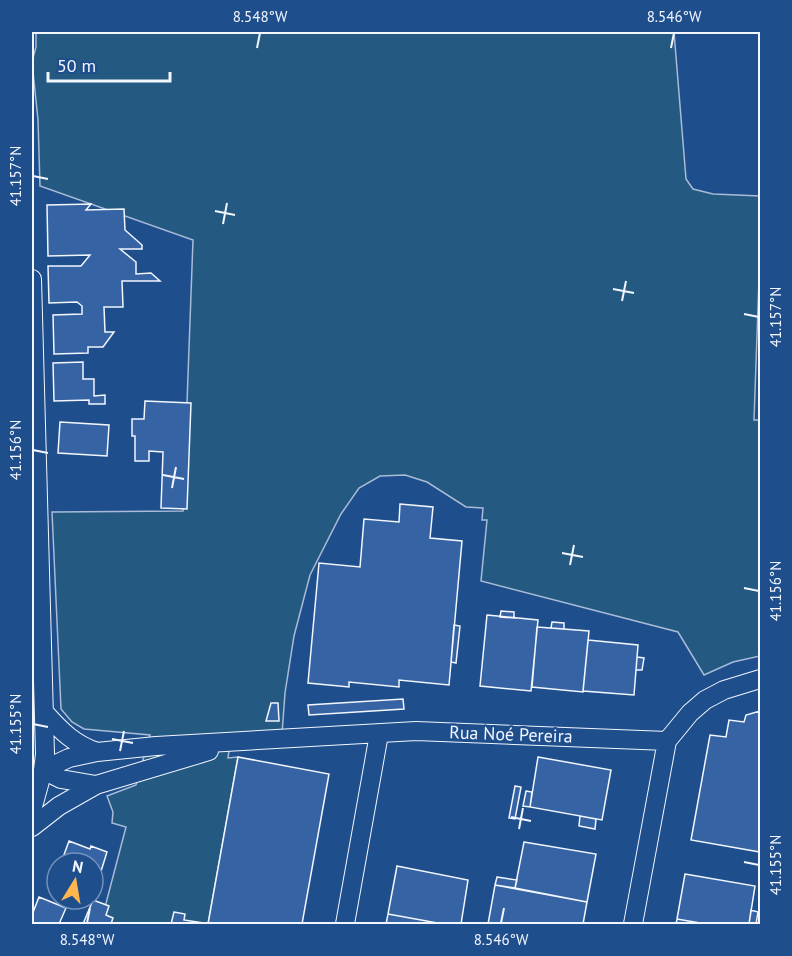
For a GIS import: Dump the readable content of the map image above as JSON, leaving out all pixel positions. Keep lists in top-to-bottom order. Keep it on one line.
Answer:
{"streets":{"street":["Rua Noé Pereira"]},"scale_bar":"50 m","north":"top","coordinates":["8.548°W","8.546°W","41.157°N","41.156°N","41.155°N"]}
